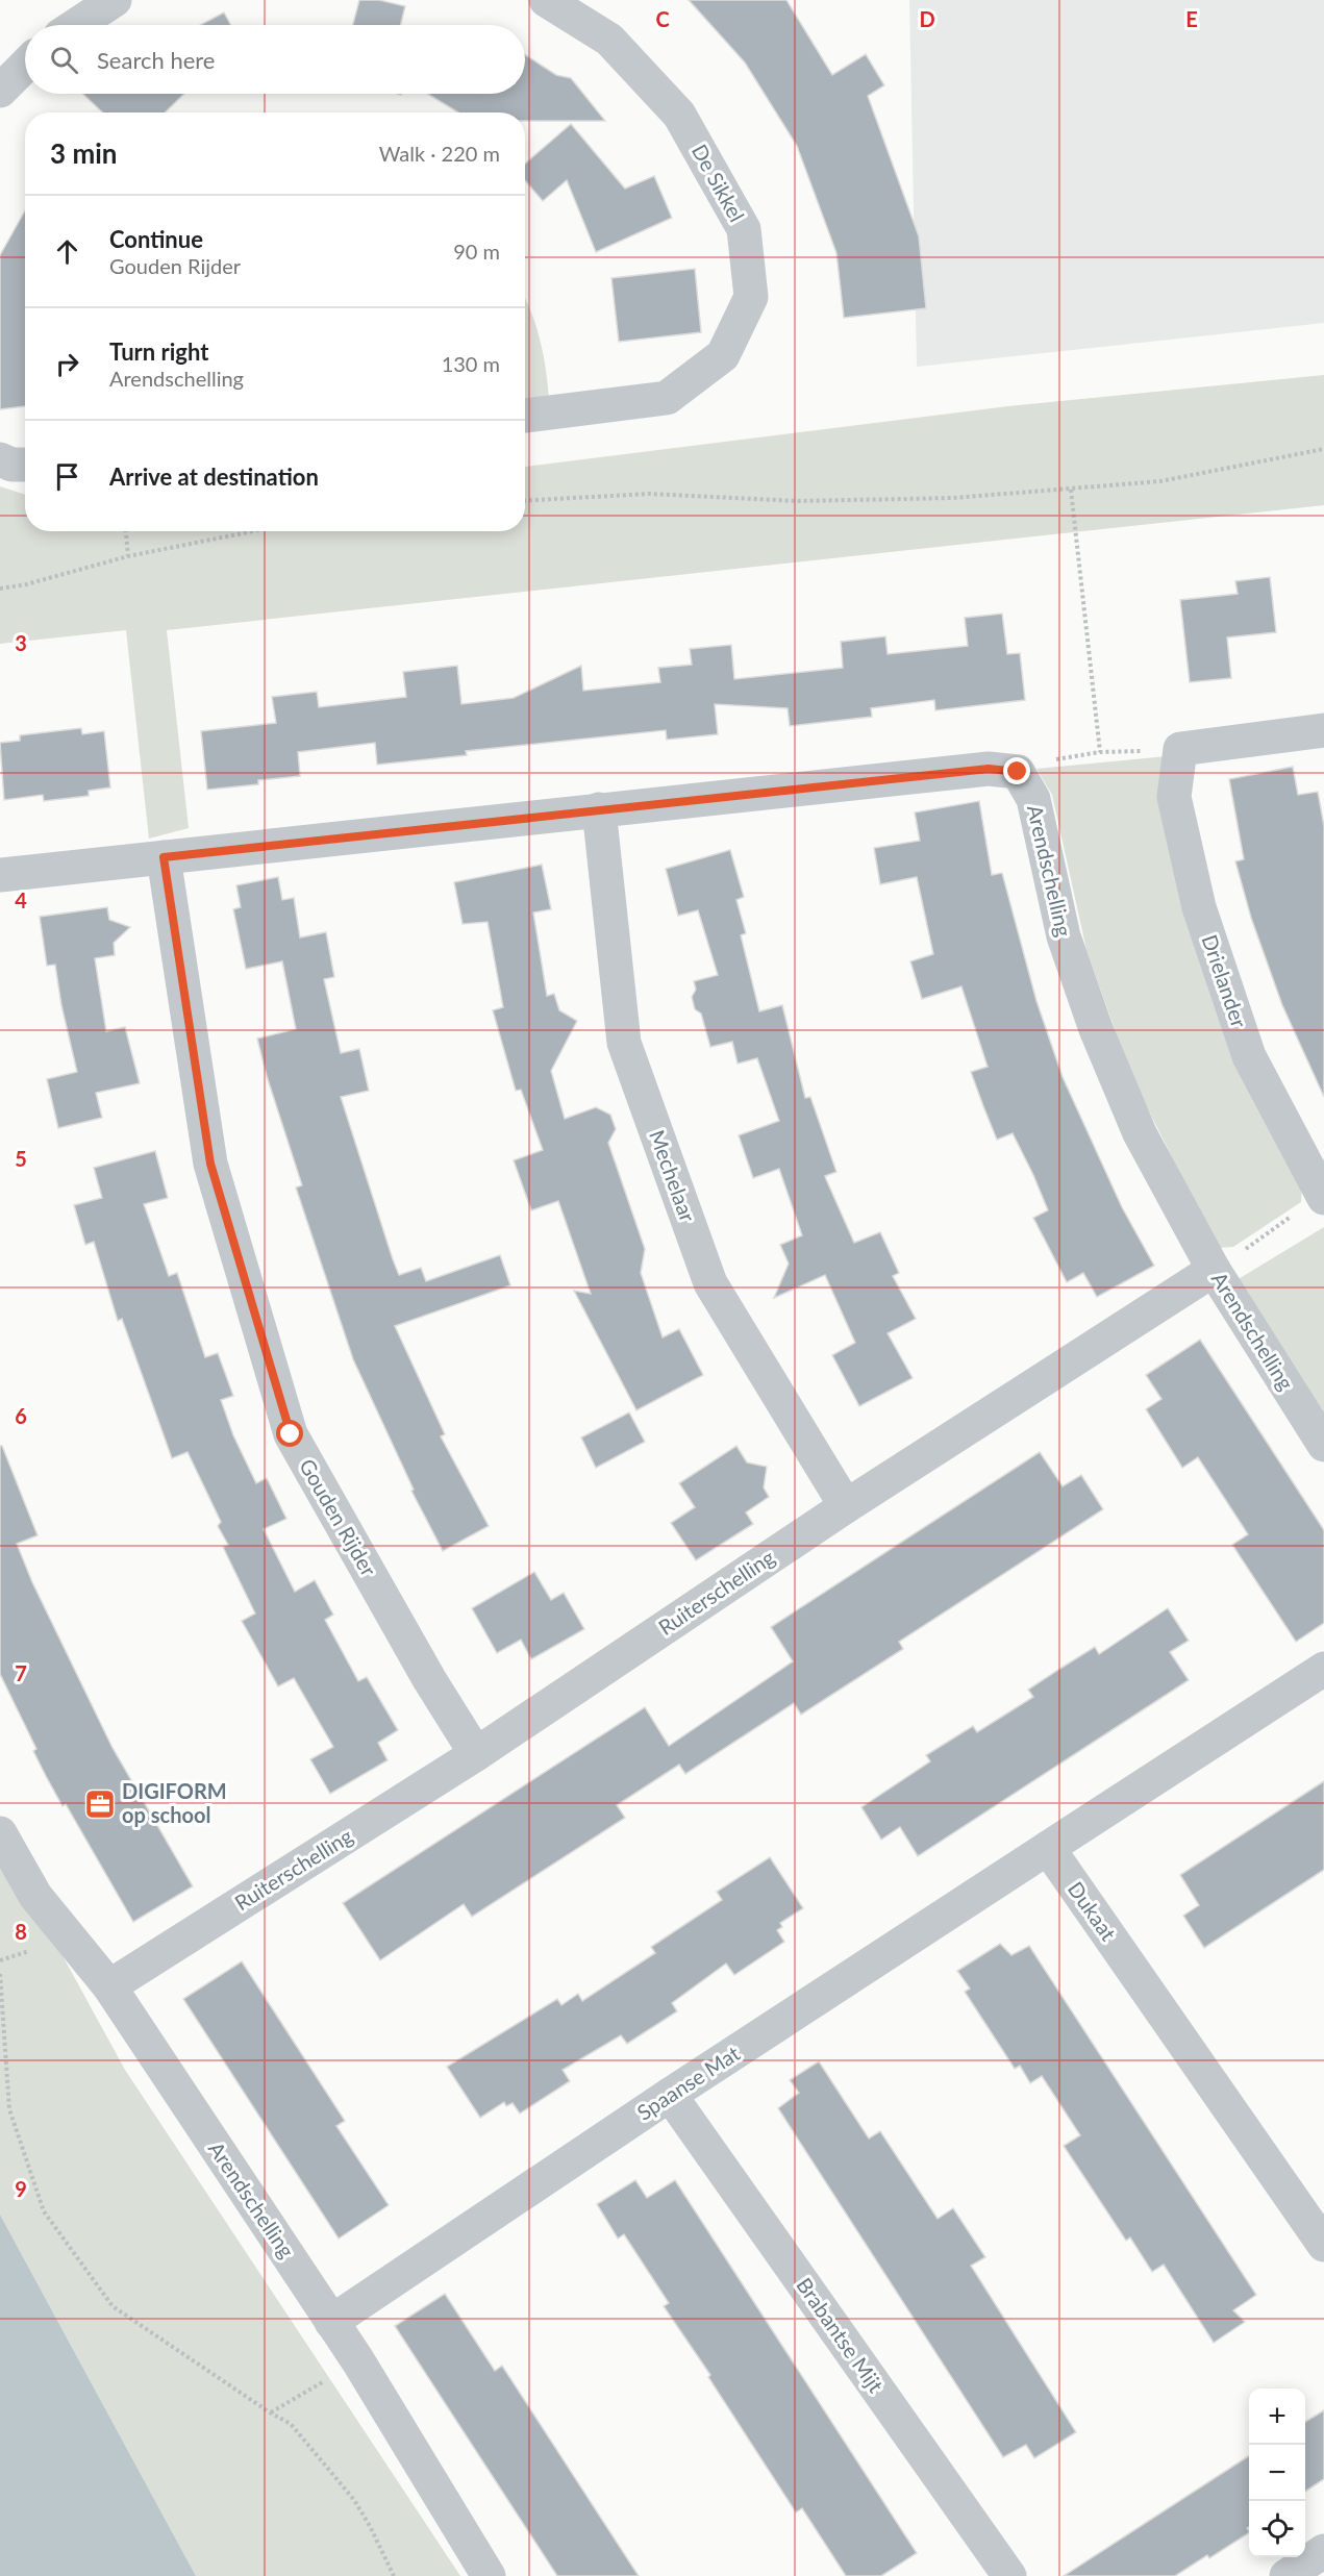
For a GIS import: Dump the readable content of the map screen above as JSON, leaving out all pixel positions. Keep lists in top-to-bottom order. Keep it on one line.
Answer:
{"streets":{"street":["De Sikkel","Arendschelling","Drielander","Mechelaar","Gouden Rijder","Ruiterschelling","Dukaat","Spaanse Mat","Brabantse Mijt"]},"crossings":[["Arendschelling","Ruiterschelling"],["Arendschelling","Spaanse Mat"],["Mechelaar","Ruiterschelling"],["Gouden Rijder","Ruiterschelling"],["Dukaat","Spaanse Mat"],["Spaanse Mat","Brabantse Mijt"]],"places":{"office":["DIGIFORM op school"]},"page":{"search":"Search here","heading":["3 min","Walk · 220 m"],"list":[["Continue","Gouden Rijder","90 m"],["Turn right","Arendschelling","130 m"],"Arrive at destination"],"map_buttons":["+","−"]},"grid":{"columns":["C","D","E"],"rows":["3","4","5","6","7","8","9"]}}
